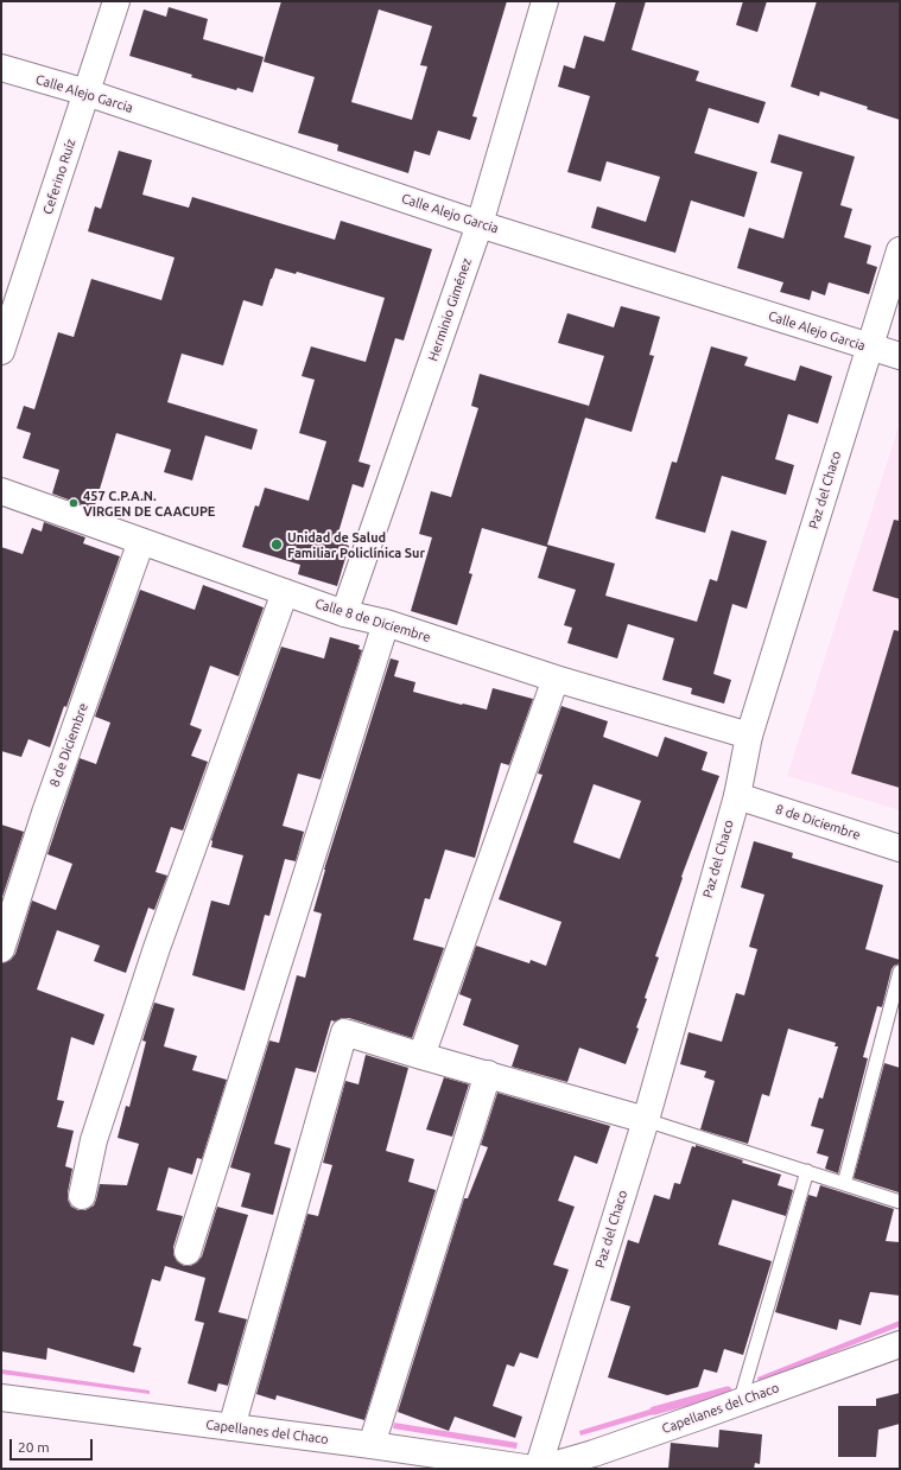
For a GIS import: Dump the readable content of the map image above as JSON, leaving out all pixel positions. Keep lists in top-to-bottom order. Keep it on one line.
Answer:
{"streets":{"street":["Calle Alejo Garcia","Ceferino Ruíz","Herminio Giménez","Paz del Chaco","Calle 8 de Diciembre","8 de Diciembre","Capellanes del Chaco"]},"crossings":[["Calle Alejo Garcia","Ceferino Ruíz"],["Calle Alejo Garcia","Herminio Giménez"],["Calle Alejo Garcia","Paz del Chaco"],["Herminio Giménez","Calle 8 de Diciembre"],["Paz del Chaco","Calle 8 de Diciembre"],["Paz del Chaco","8 de Diciembre"],["Paz del Chaco","Capellanes del Chaco"],["Calle 8 de Diciembre","8 de Diciembre"]],"places":["457 C.P.A.N. VIRGEN DE CAACUPE","Unidad de Salud Familiar Policlínica Sur"],"scale_bar":"20 m"}
